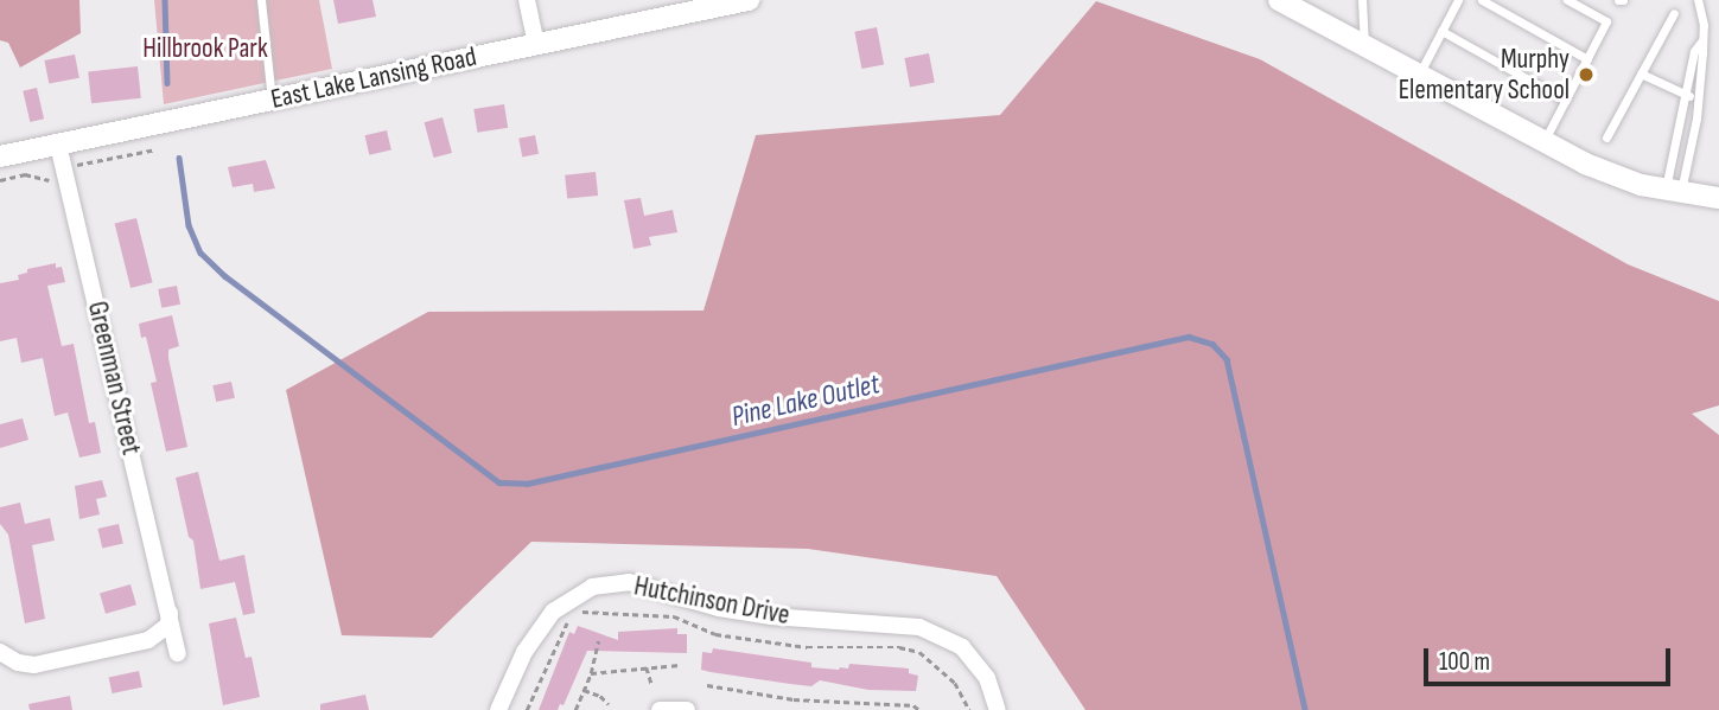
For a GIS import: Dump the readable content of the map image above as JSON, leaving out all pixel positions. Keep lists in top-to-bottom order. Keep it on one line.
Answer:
{"streets":{"street":["East Lake Lansing Road","Greenman Street","Hutchinson Drive"]},"crossings":[["East Lake Lansing Road","Greenman Street"]],"water":["Pine Lake Outlet"],"parks":["Hillbrook Park"],"places":["Murphy Elementary School"],"scale_bar":"100 m"}
